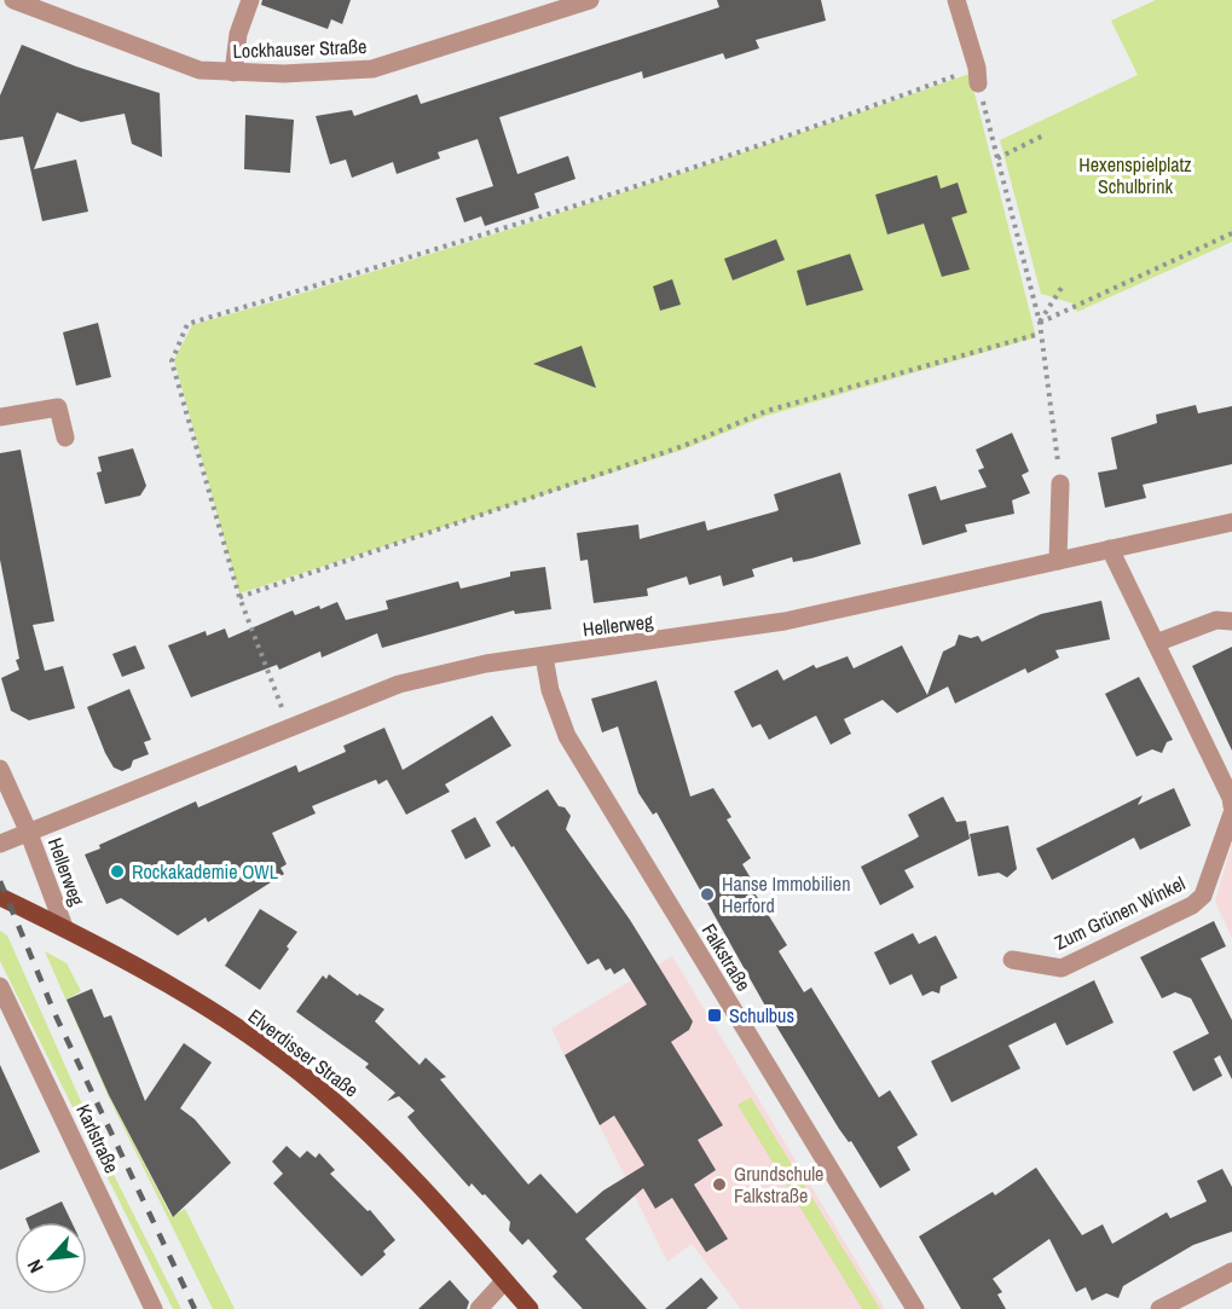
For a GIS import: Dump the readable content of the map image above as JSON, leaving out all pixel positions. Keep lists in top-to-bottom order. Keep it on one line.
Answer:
{"streets":{"main road":["Elverdisser Straße"],"street":["Lockhauser Straße","Hellerweg","Zum Grünen Winkel","Falkstraße","Karlstraße"]},"crossings":[["Hellerweg","Falkstraße"],["Hellerweg","Elverdisser Straße"]],"parks":["Hexenspielplatz Schulbrink"],"places":{"other":["Rockakademie OWL","Hanse Immobilien Herford","Grundschule Falkstraße"],"transit":["Schulbus"]},"north":"bottom left"}
